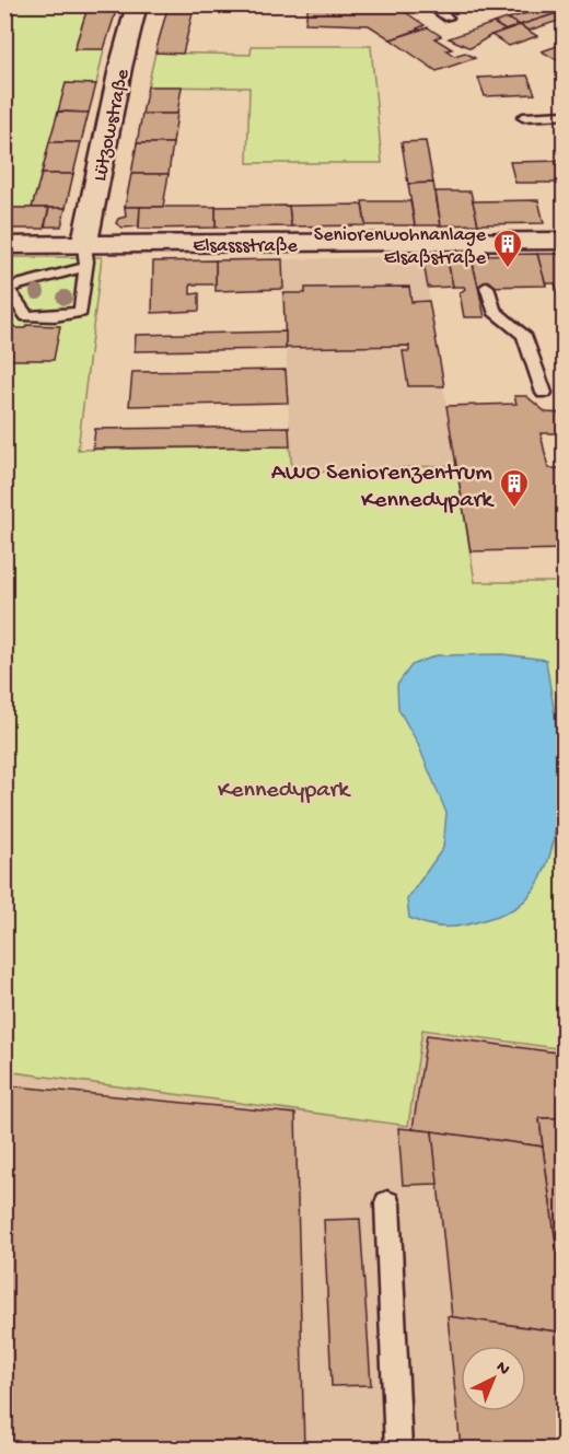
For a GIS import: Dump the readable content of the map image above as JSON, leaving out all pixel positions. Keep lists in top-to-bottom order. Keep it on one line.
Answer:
{"streets":{"street":["Lützowstraße","Elsassstraße"]},"crossings":[["Lützowstraße","Elsassstraße"]],"parks":["Kennedypark"],"places":{"building":["Seniorenwohnanlage Elsaßstraße","AWO Seniorenzentrum Kennedypark"]},"north":"top right"}
